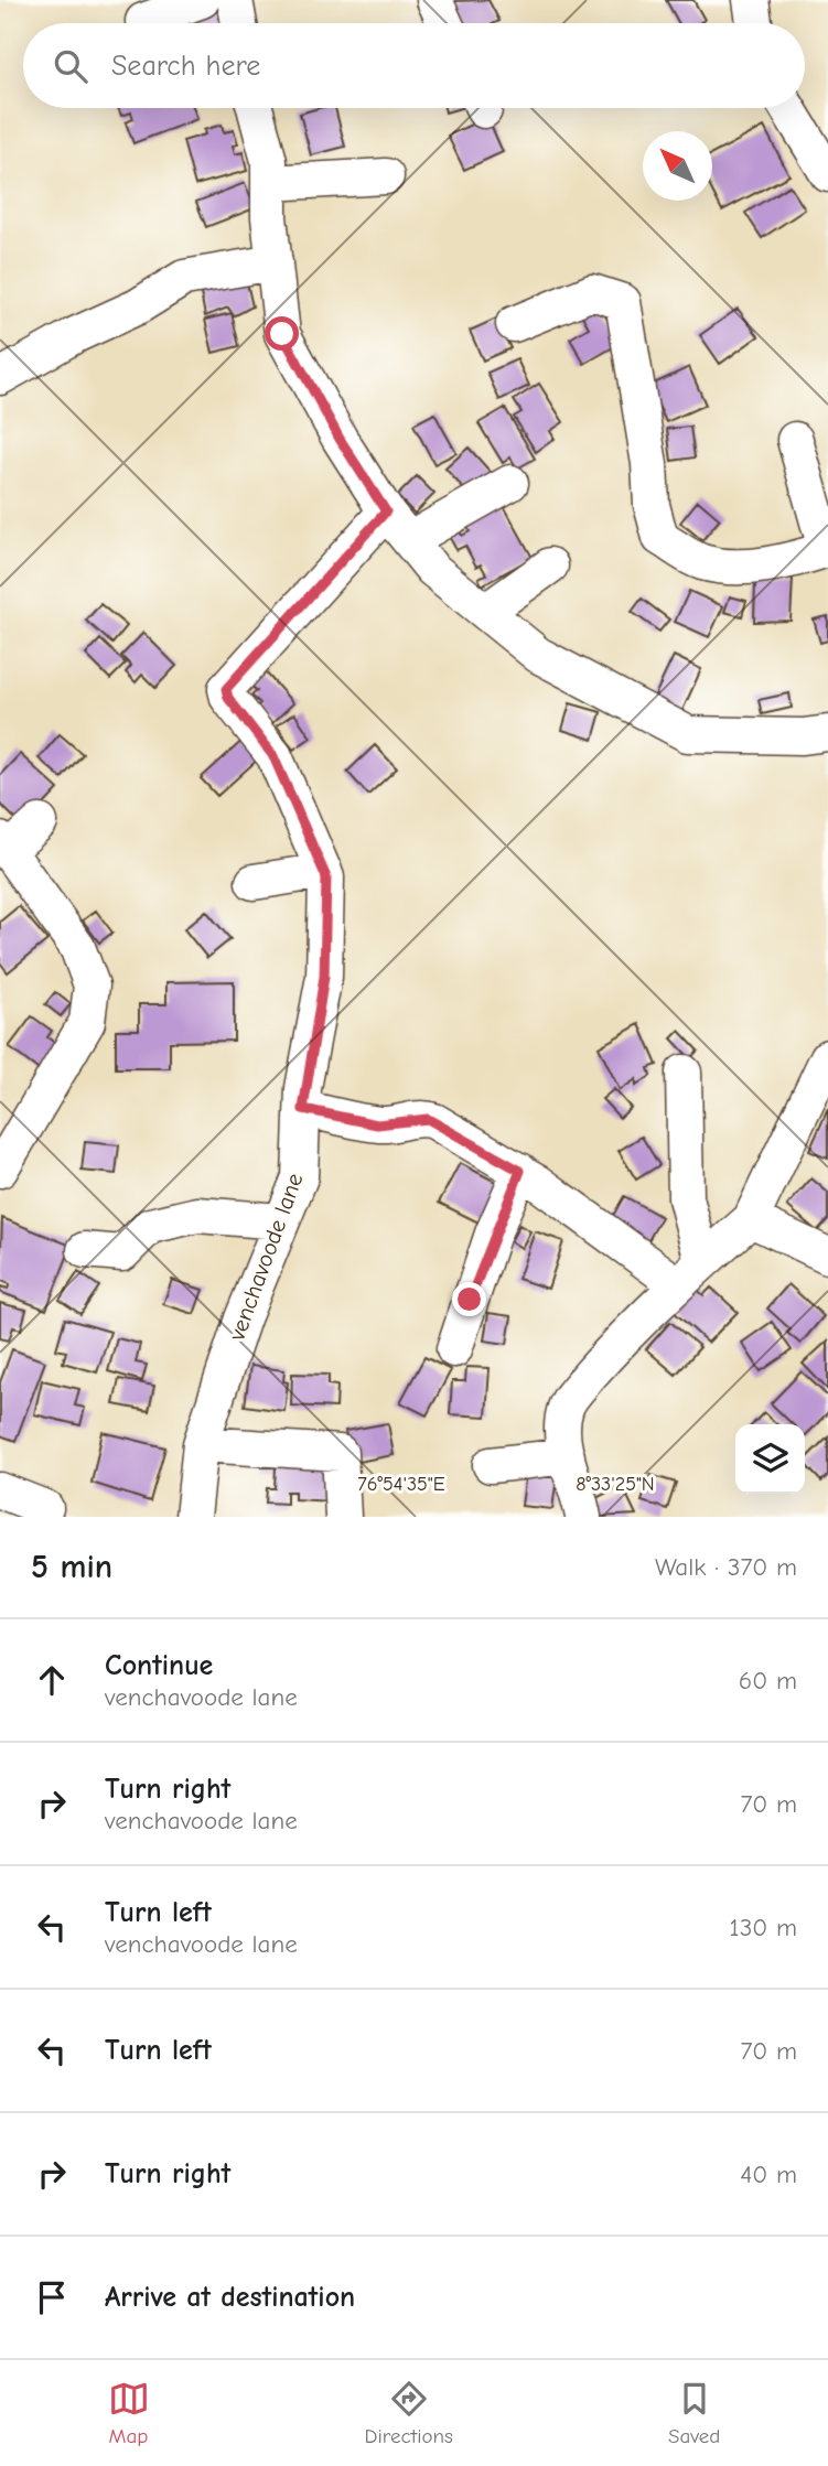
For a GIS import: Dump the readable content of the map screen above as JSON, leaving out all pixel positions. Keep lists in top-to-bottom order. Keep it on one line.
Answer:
{"streets":{"street":["venchavoode lane"]},"north":"top left","page":{"search":"Search here","heading":["5 min","Walk · 370 m"],"list":[["Continue","venchavoode lane","60 m"],["Turn right","venchavoode lane","70 m"],["Turn left","venchavoode lane","130 m"],["Turn left","70 m"],["Turn right","40 m"],"Arrive at destination"],"nav":["Map","Directions","Saved"]},"coordinates":["8°33'25\"N","76°54'35\"E"]}
